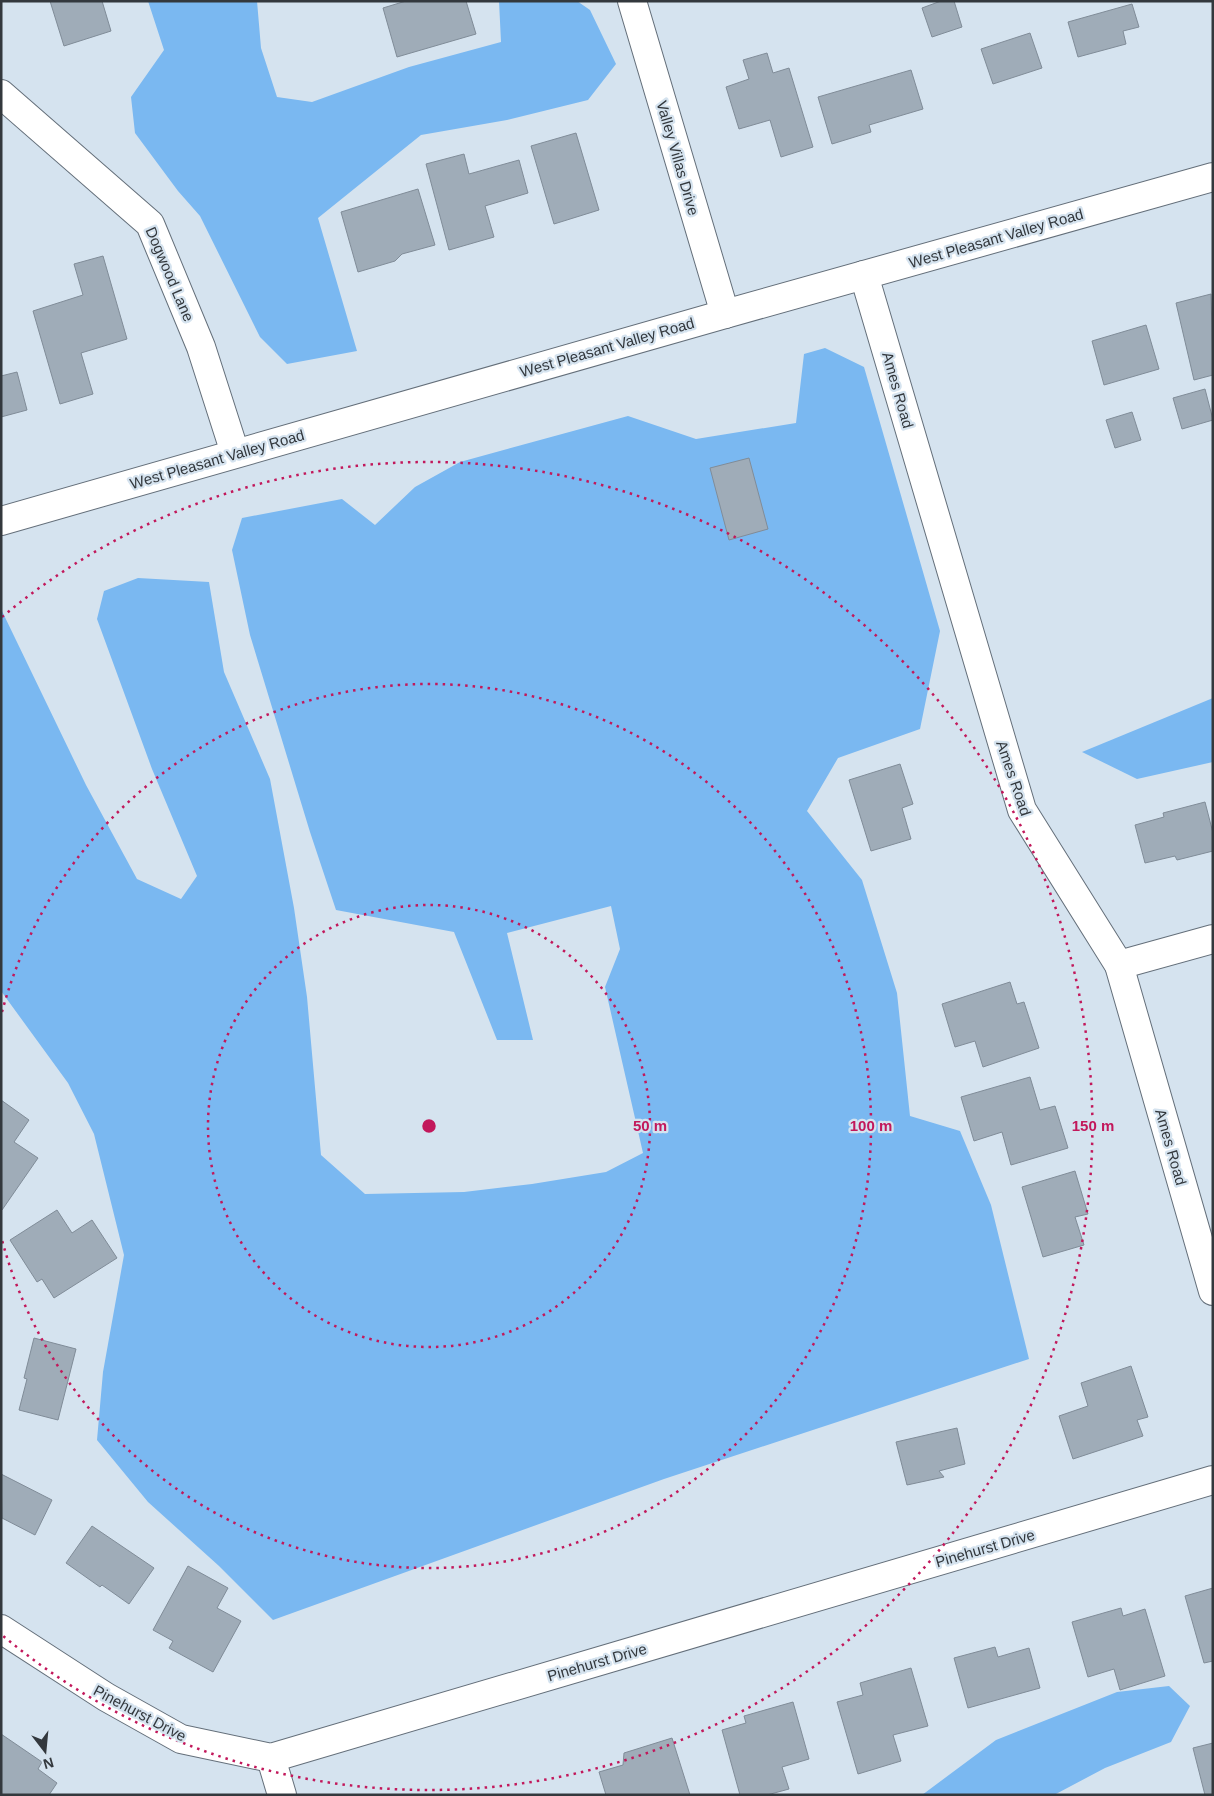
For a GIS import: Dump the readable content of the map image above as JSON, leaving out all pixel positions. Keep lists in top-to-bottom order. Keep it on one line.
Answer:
{"streets":{"street":["Valley Villas Drive","West Pleasant Valley Road","Dogwood Lane","Ames Road","Pinehurst Drive"]},"crossings":[["Valley Villas Drive","West Pleasant Valley Road"],["West Pleasant Valley Road","Dogwood Lane"],["West Pleasant Valley Road","Ames Road"]],"north":"bottom","rings":["50 m","100 m","150 m"]}
